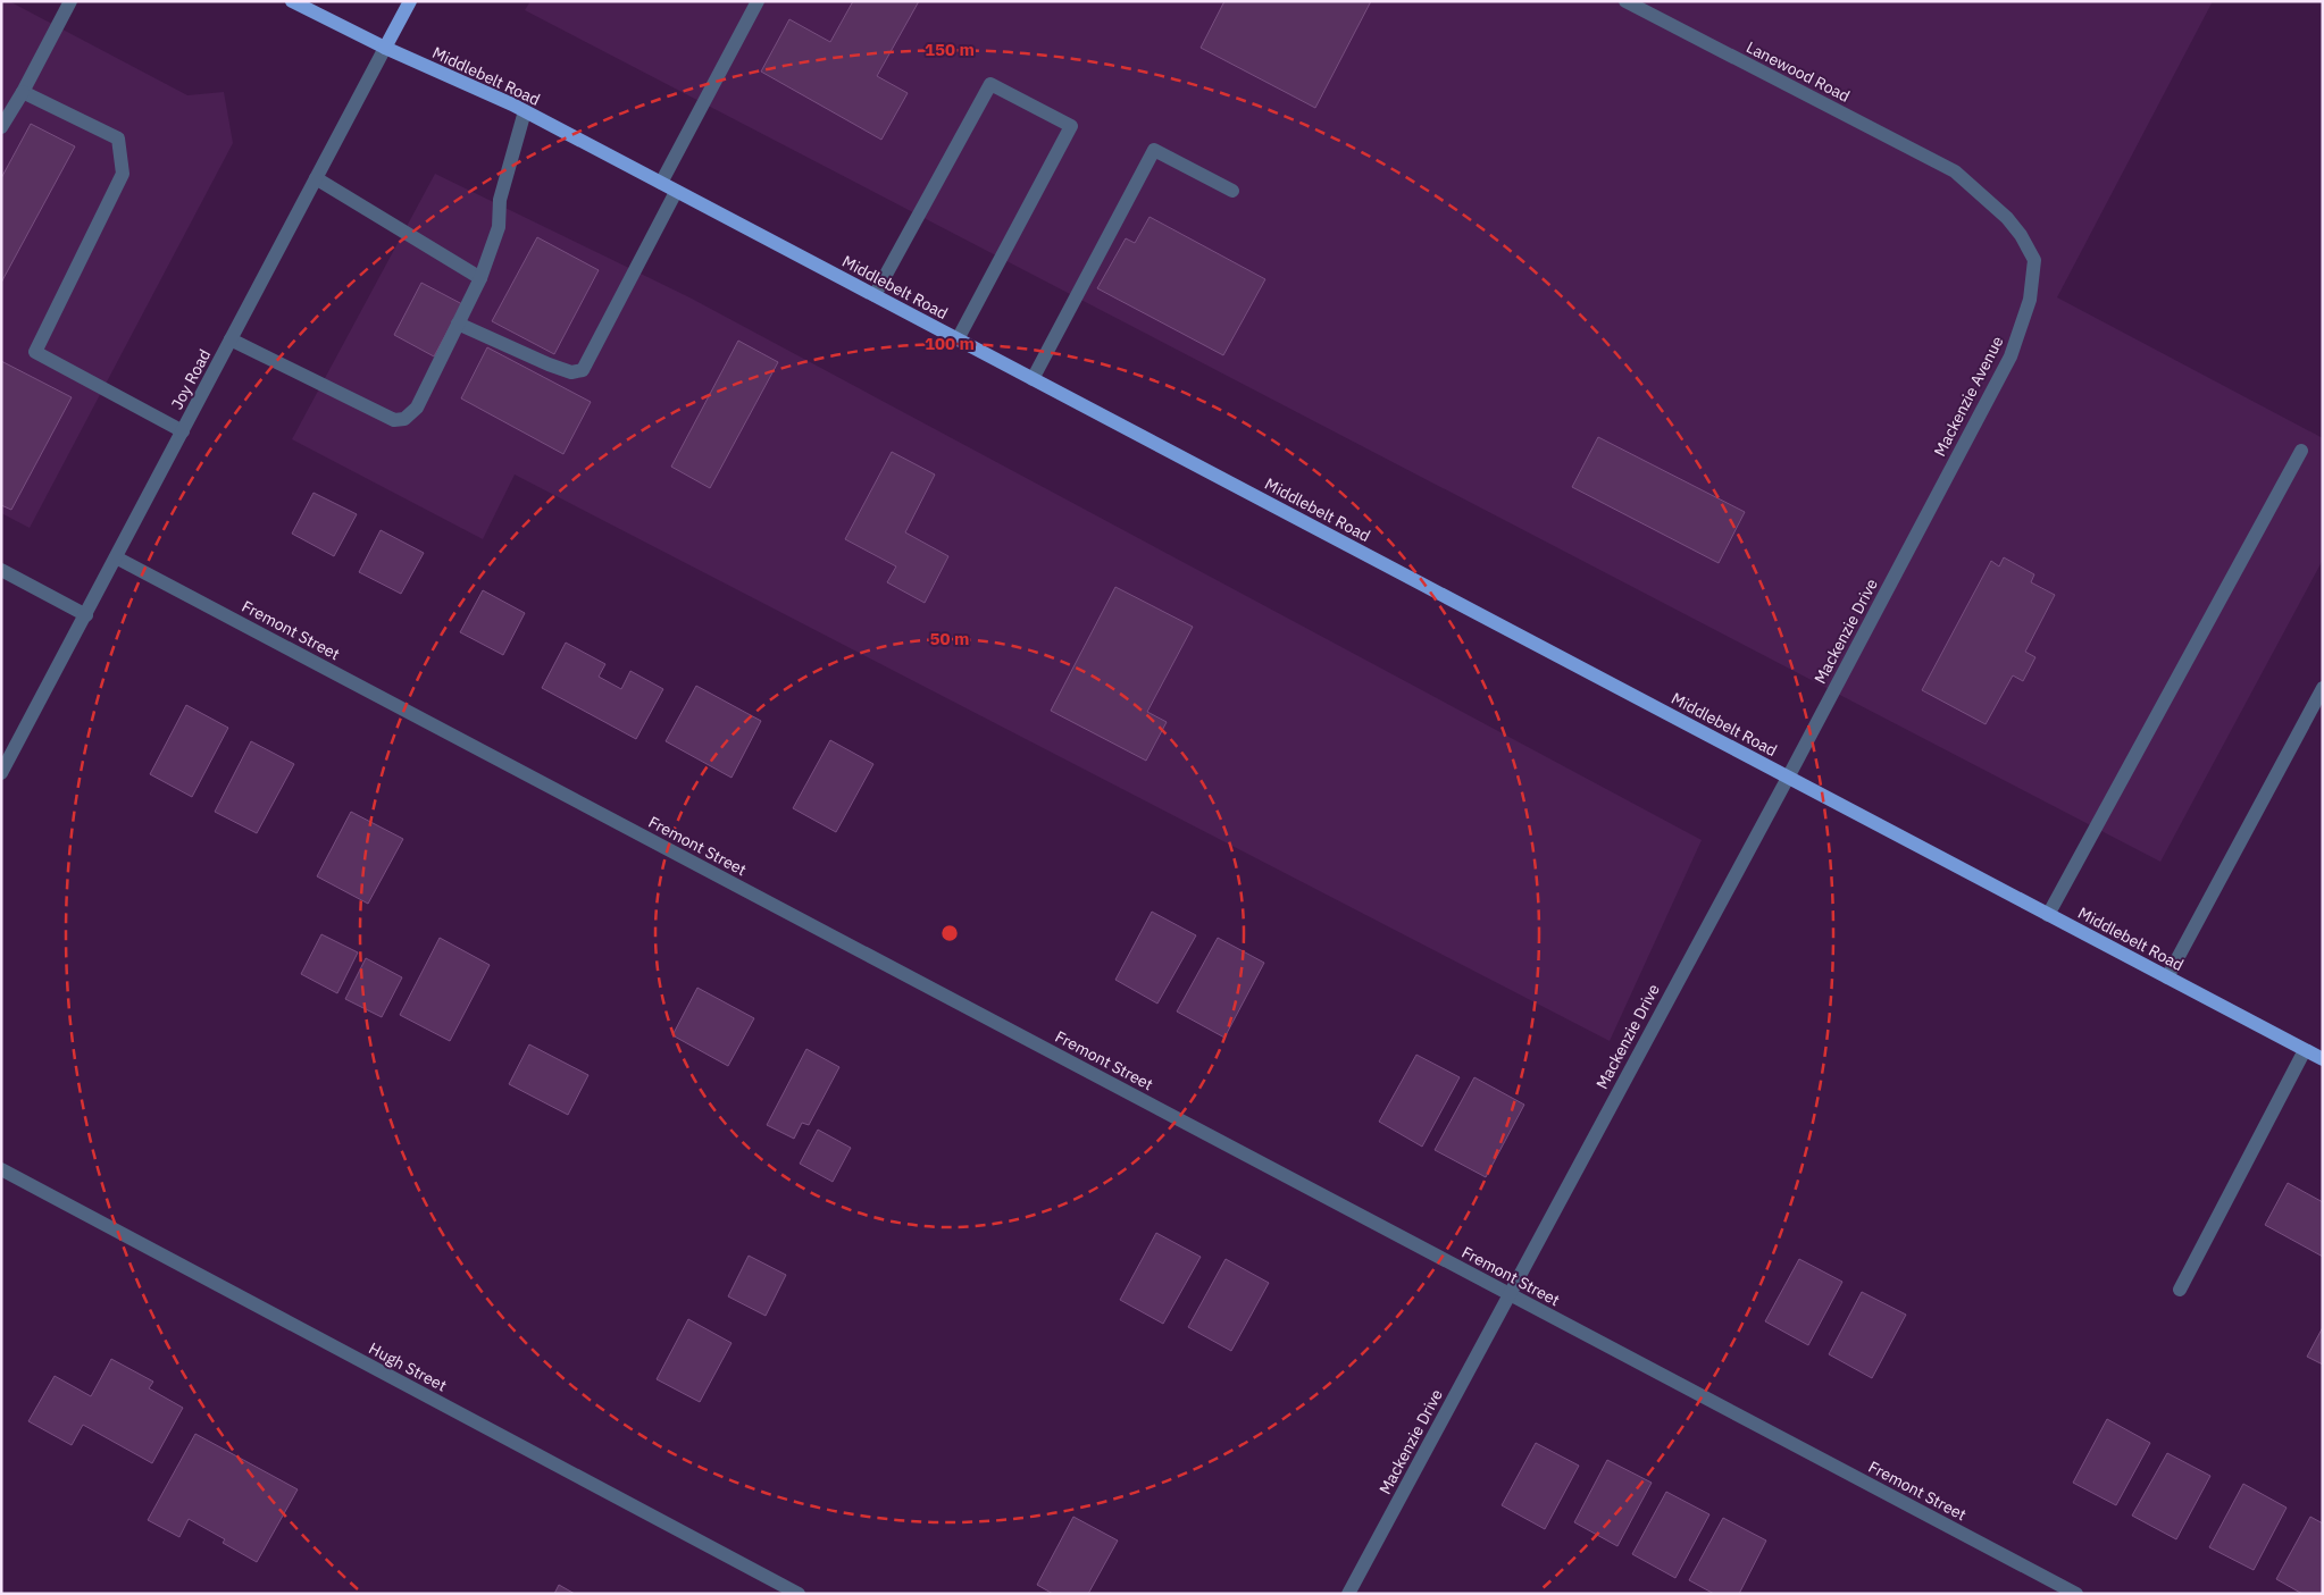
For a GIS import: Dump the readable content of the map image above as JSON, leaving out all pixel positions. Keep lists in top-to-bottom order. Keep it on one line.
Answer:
{"streets":{"main road":["Middlebelt Road","Joy Road"],"street":["Lanewood Road","Mackenzie Avenue","Fremont Street","Mackenzie Drive","Hugh Street"]},"crossings":[["Lanewood Road","Mackenzie Avenue"],["Middlebelt Road","Joy Road"],["Middlebelt Road","Mackenzie Drive"],["Joy Road","Fremont Street"],["Mackenzie Avenue","Mackenzie Drive"],["Fremont Street","Mackenzie Drive"]],"rings":["150 m","100 m","50 m"]}
